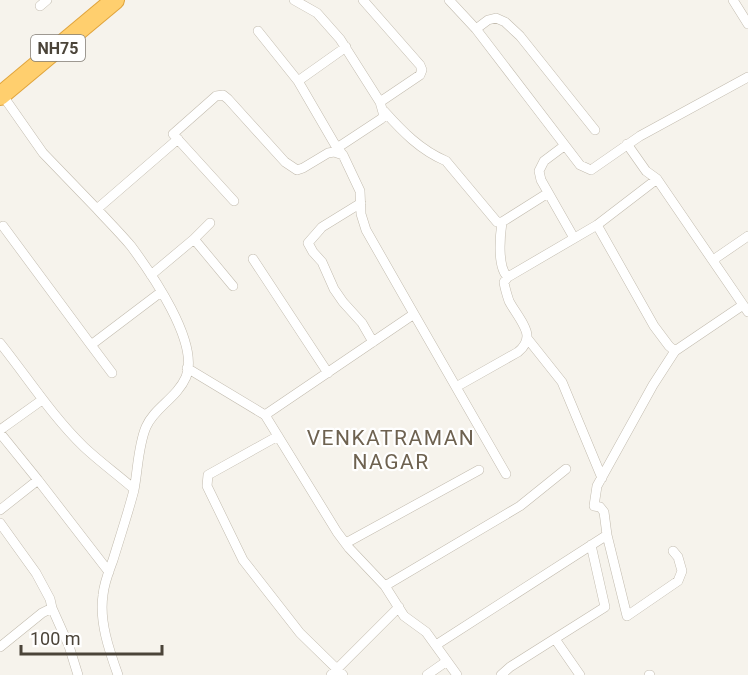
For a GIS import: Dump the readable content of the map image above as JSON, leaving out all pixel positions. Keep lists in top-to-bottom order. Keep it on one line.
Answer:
{"streets":{"highway":["NH75"]},"districts":["VENKATRAMAN NAGAR"],"scale_bar":"100 m"}
